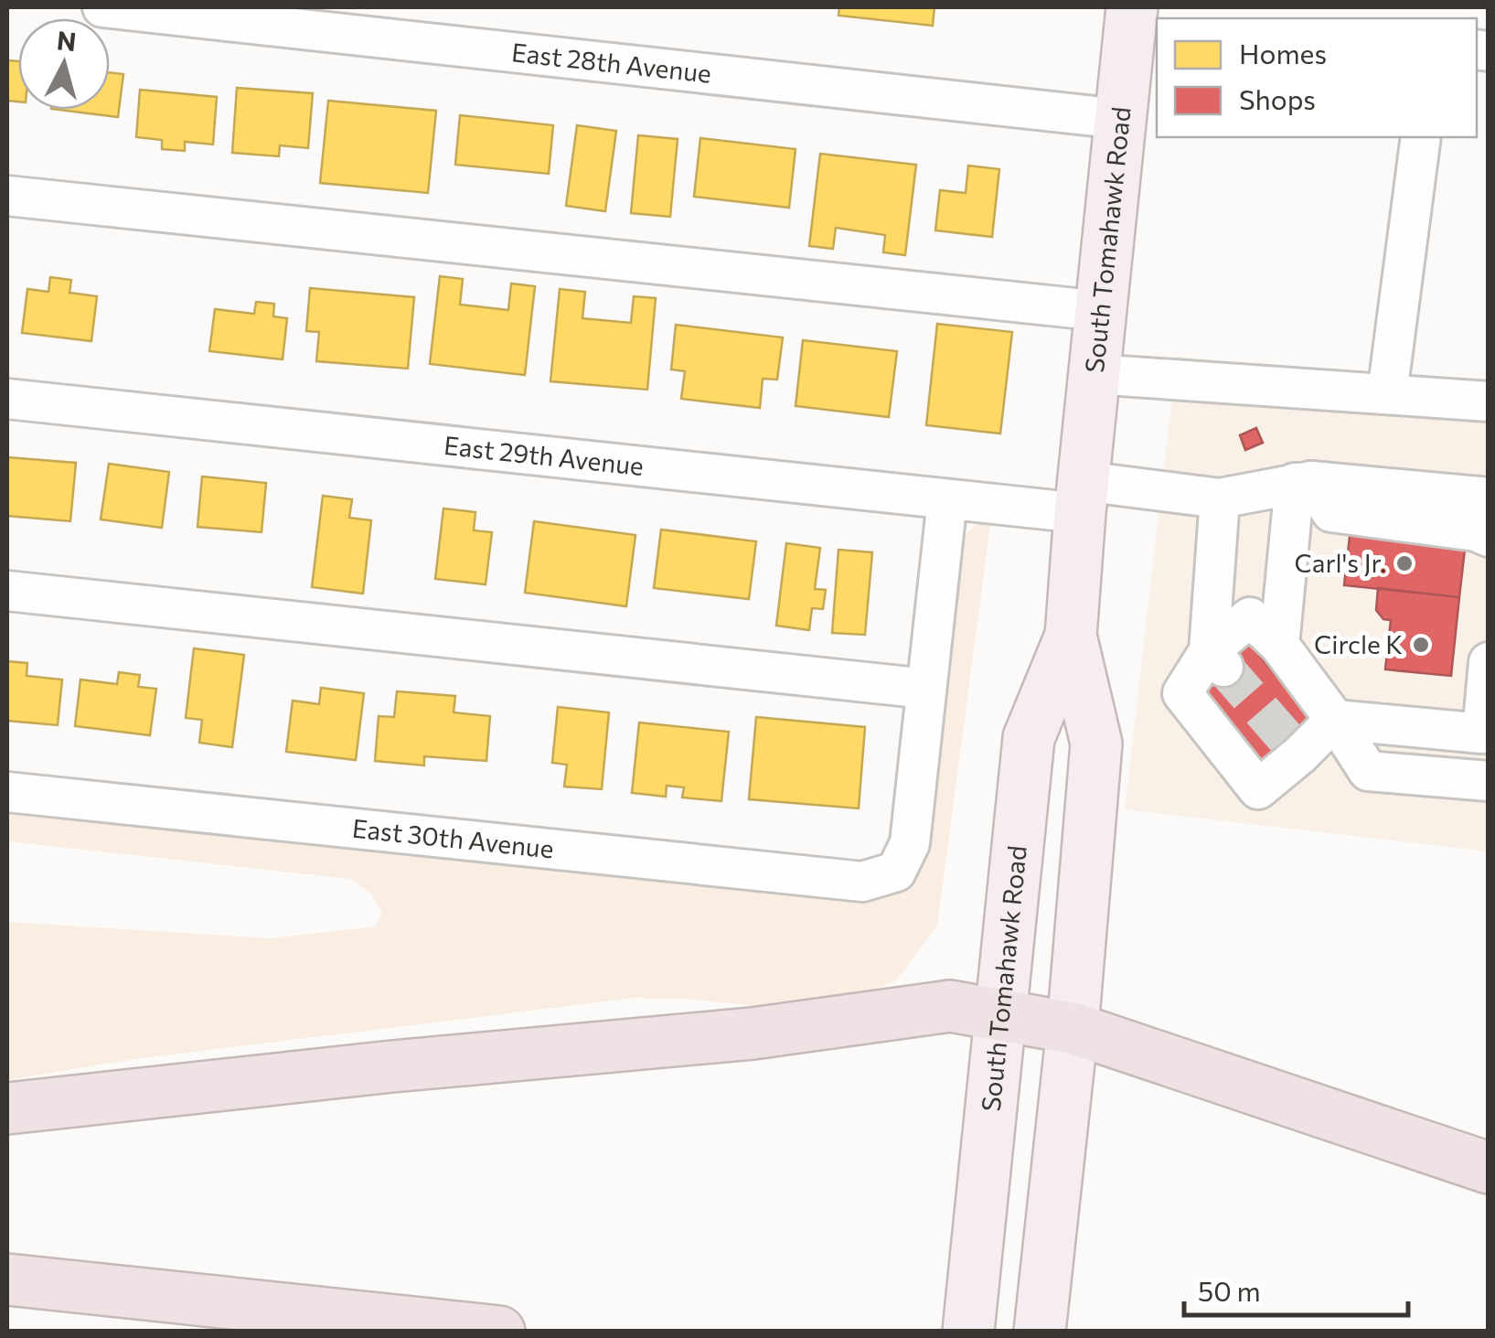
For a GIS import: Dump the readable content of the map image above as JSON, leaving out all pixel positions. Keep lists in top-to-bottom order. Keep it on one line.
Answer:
{"streets":{"main road":["South Tomahawk Road"],"street":["East 28th Avenue","East 29th Avenue","East 30th Avenue"]},"crossings":[["East 28th Avenue","South Tomahawk Road"],["South Tomahawk Road","East 29th Avenue"]],"places":["Carl's Jr.","Circle K"],"legend":["Homes","Shops"],"scale_bar":"50 m","north":"top"}
